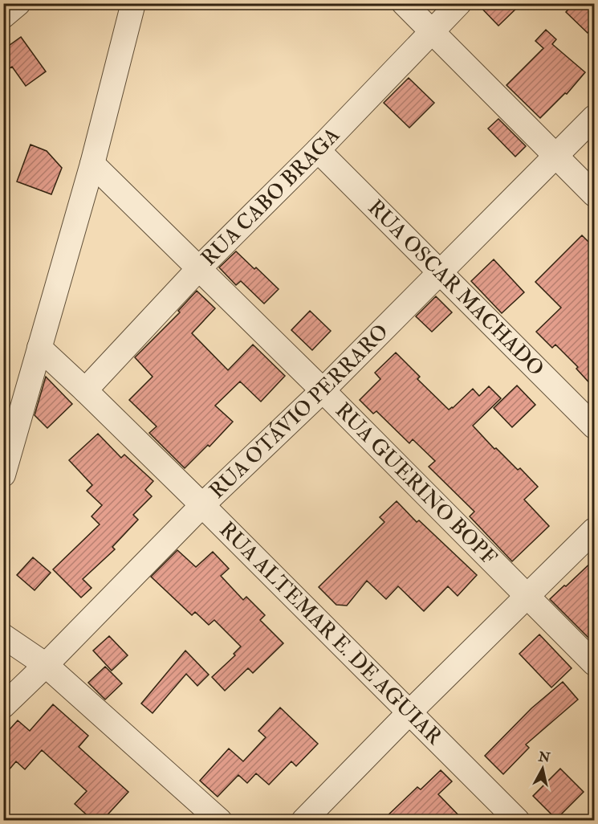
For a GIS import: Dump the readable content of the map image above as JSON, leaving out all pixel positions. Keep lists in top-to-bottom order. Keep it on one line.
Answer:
{"streets":{"street":["RUA CABO BRAGA","RUA OSCAR MACHADO","RUA OTÁVIO PERRARO","RUA GUERINO BOPF","RUA ALTEMAR E. DE AGUIAR"]},"crossings":[["RUA CABO BRAGA","RUA OSCAR MACHADO"],["RUA CABO BRAGA","RUA GUERINO BOPF"],["RUA CABO BRAGA","RUA ALTEMAR E. DE AGUIAR"],["RUA OSCAR MACHADO","RUA OTÁVIO PERRARO"],["RUA OTÁVIO PERRARO","RUA GUERINO BOPF"],["RUA OTÁVIO PERRARO","RUA ALTEMAR E. DE AGUIAR"]],"north":"top"}
